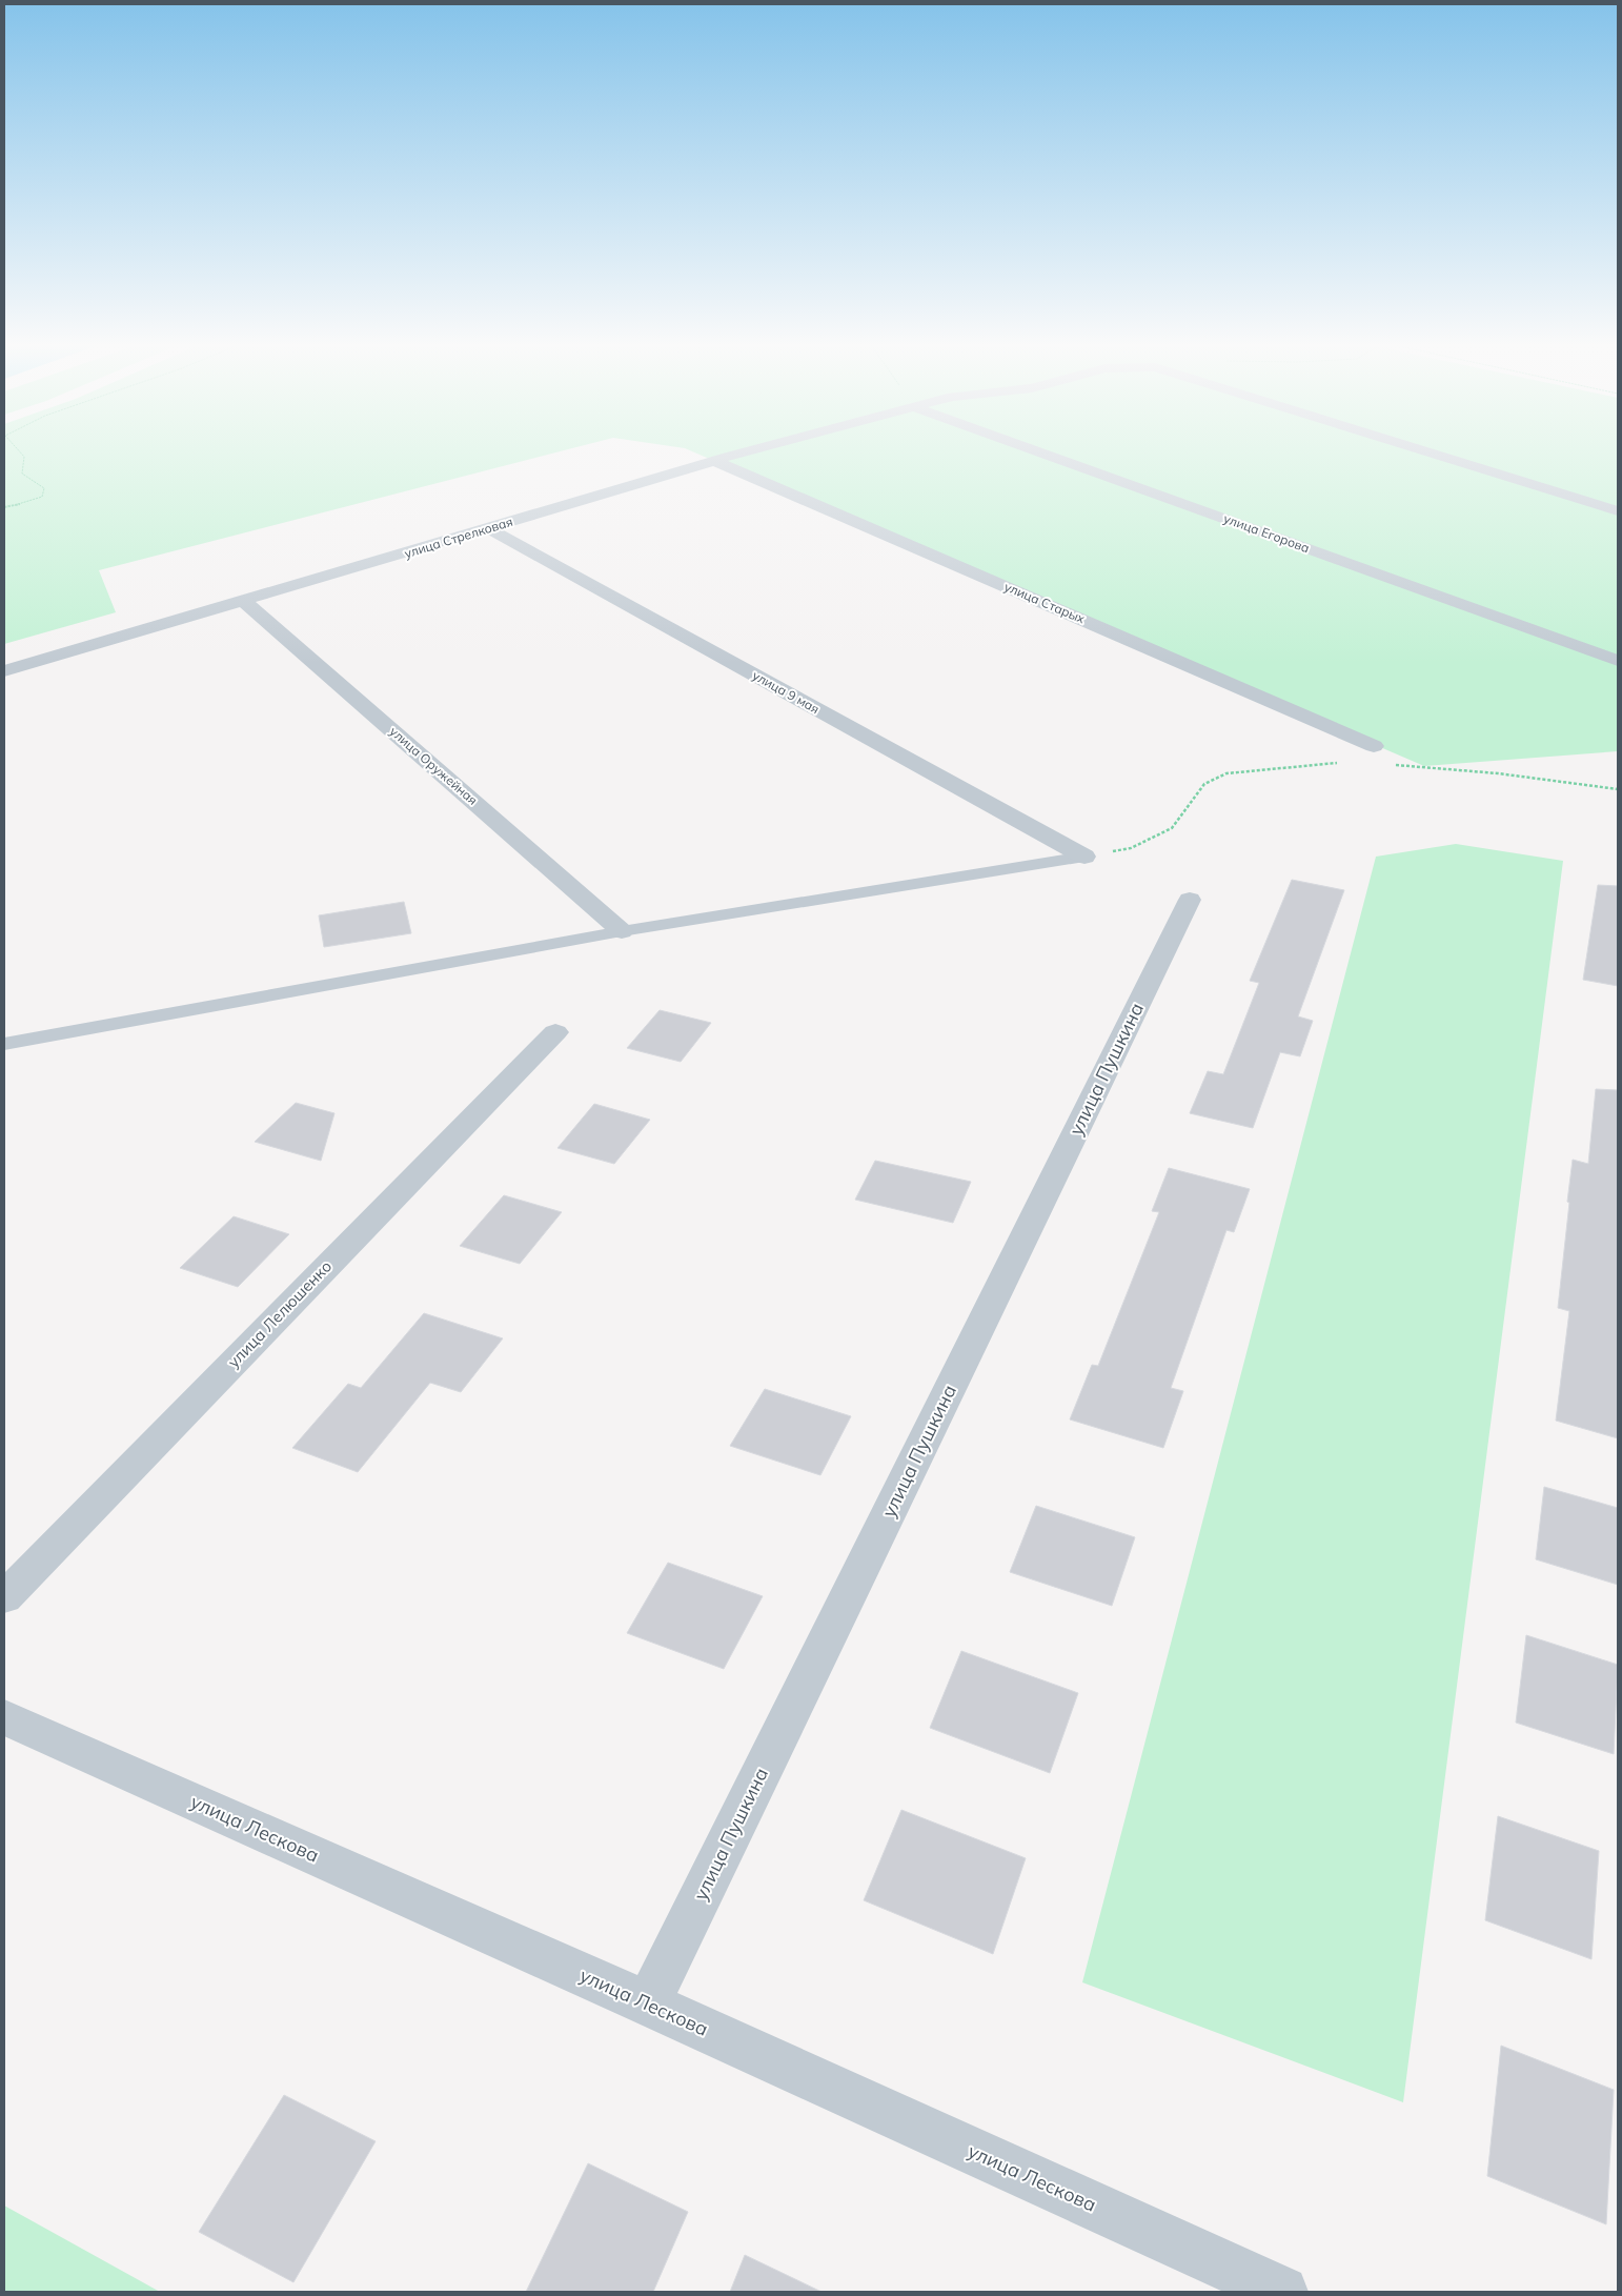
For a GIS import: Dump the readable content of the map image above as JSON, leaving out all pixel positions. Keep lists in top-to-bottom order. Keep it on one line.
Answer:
{"streets":{"street":["улица Егорова","улица Стрелковая","улица Старых","улица 9 мая","улица Оружейная","улица Пушкина","улица Лелюшенко","улица Лескова"]},"crossings":[["улица Стрелковая","улица Старых"],["улица Стрелковая","улица 9 мая"],["улица Стрелковая","улица Оружейная"],["улица Пушкина","улица Лескова"]]}
